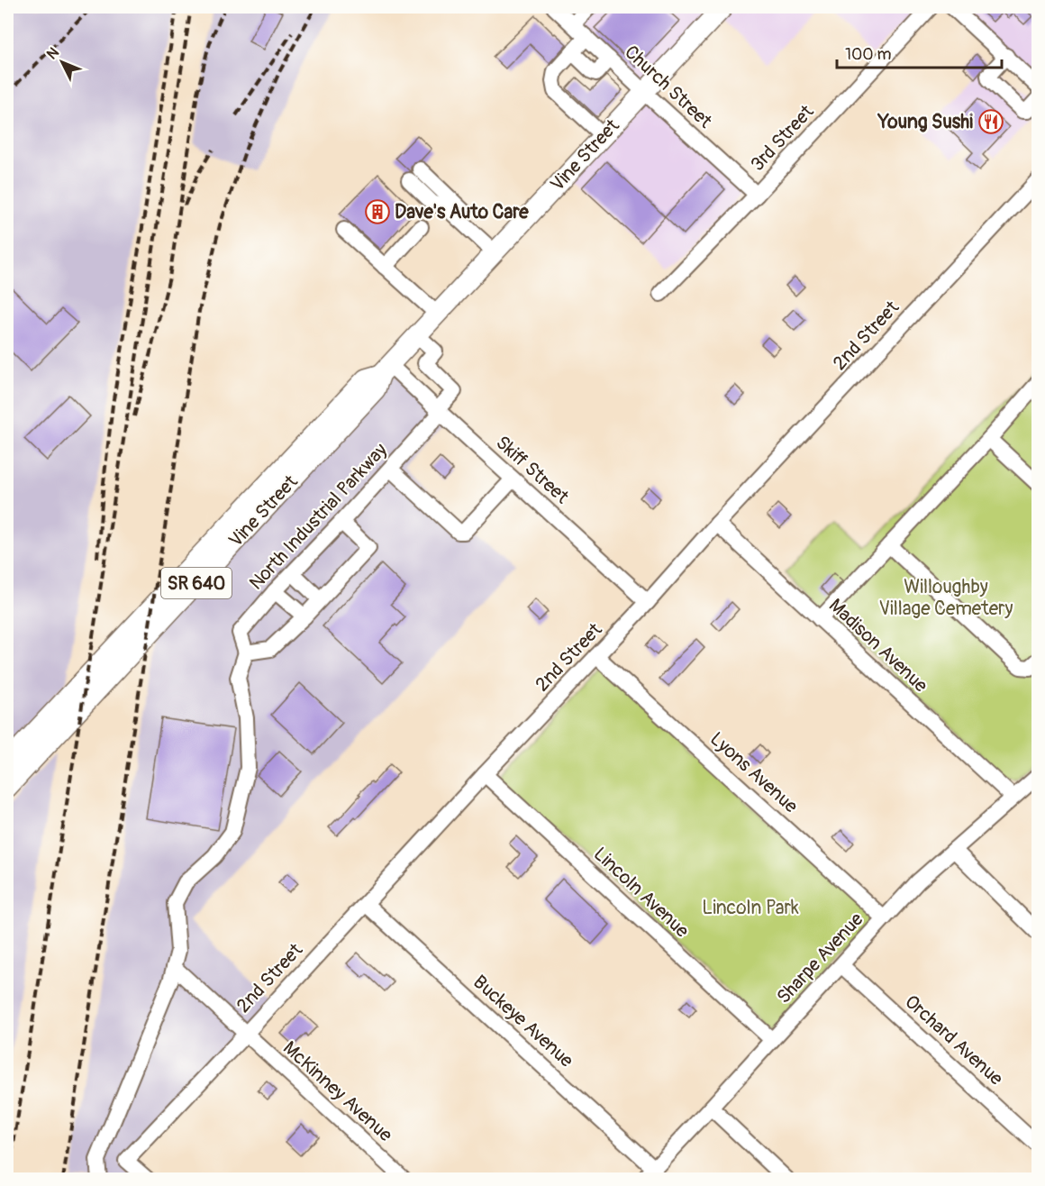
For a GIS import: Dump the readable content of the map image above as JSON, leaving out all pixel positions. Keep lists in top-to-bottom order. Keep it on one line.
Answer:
{"streets":{"main road":["Vine Street","SR 640"],"street":["Church Street","3rd Street","2nd Street","Skiff Street","North Industrial Parkway","Madison Avenue","Lyons Avenue","Lincoln Avenue","Sharpe Avenue","Buckeye Avenue","Orchard Avenue","McKinney Avenue"]},"crossings":[["Church Street","3rd Street"],["Church Street","Vine Street"],["Vine Street","Skiff Street"],["Vine Street","North Industrial Parkway"],["2nd Street","Skiff Street"],["2nd Street","Madison Avenue"],["2nd Street","Lyons Avenue"],["2nd Street","Lincoln Avenue"],["2nd Street","Buckeye Avenue"],["2nd Street","McKinney Avenue"],["Skiff Street","North Industrial Parkway"],["Madison Avenue","Sharpe Avenue"],["Lyons Avenue","Sharpe Avenue"],["Lincoln Avenue","Sharpe Avenue"],["Sharpe Avenue","Buckeye Avenue"],["Sharpe Avenue","Orchard Avenue"]],"parks":["Willoughby Village Cemetery","Lincoln Park"],"places":{"restaurant":["Young Sushi"],"building":["Dave's Auto Care"]},"scale_bar":"100 m","north":"top left"}
